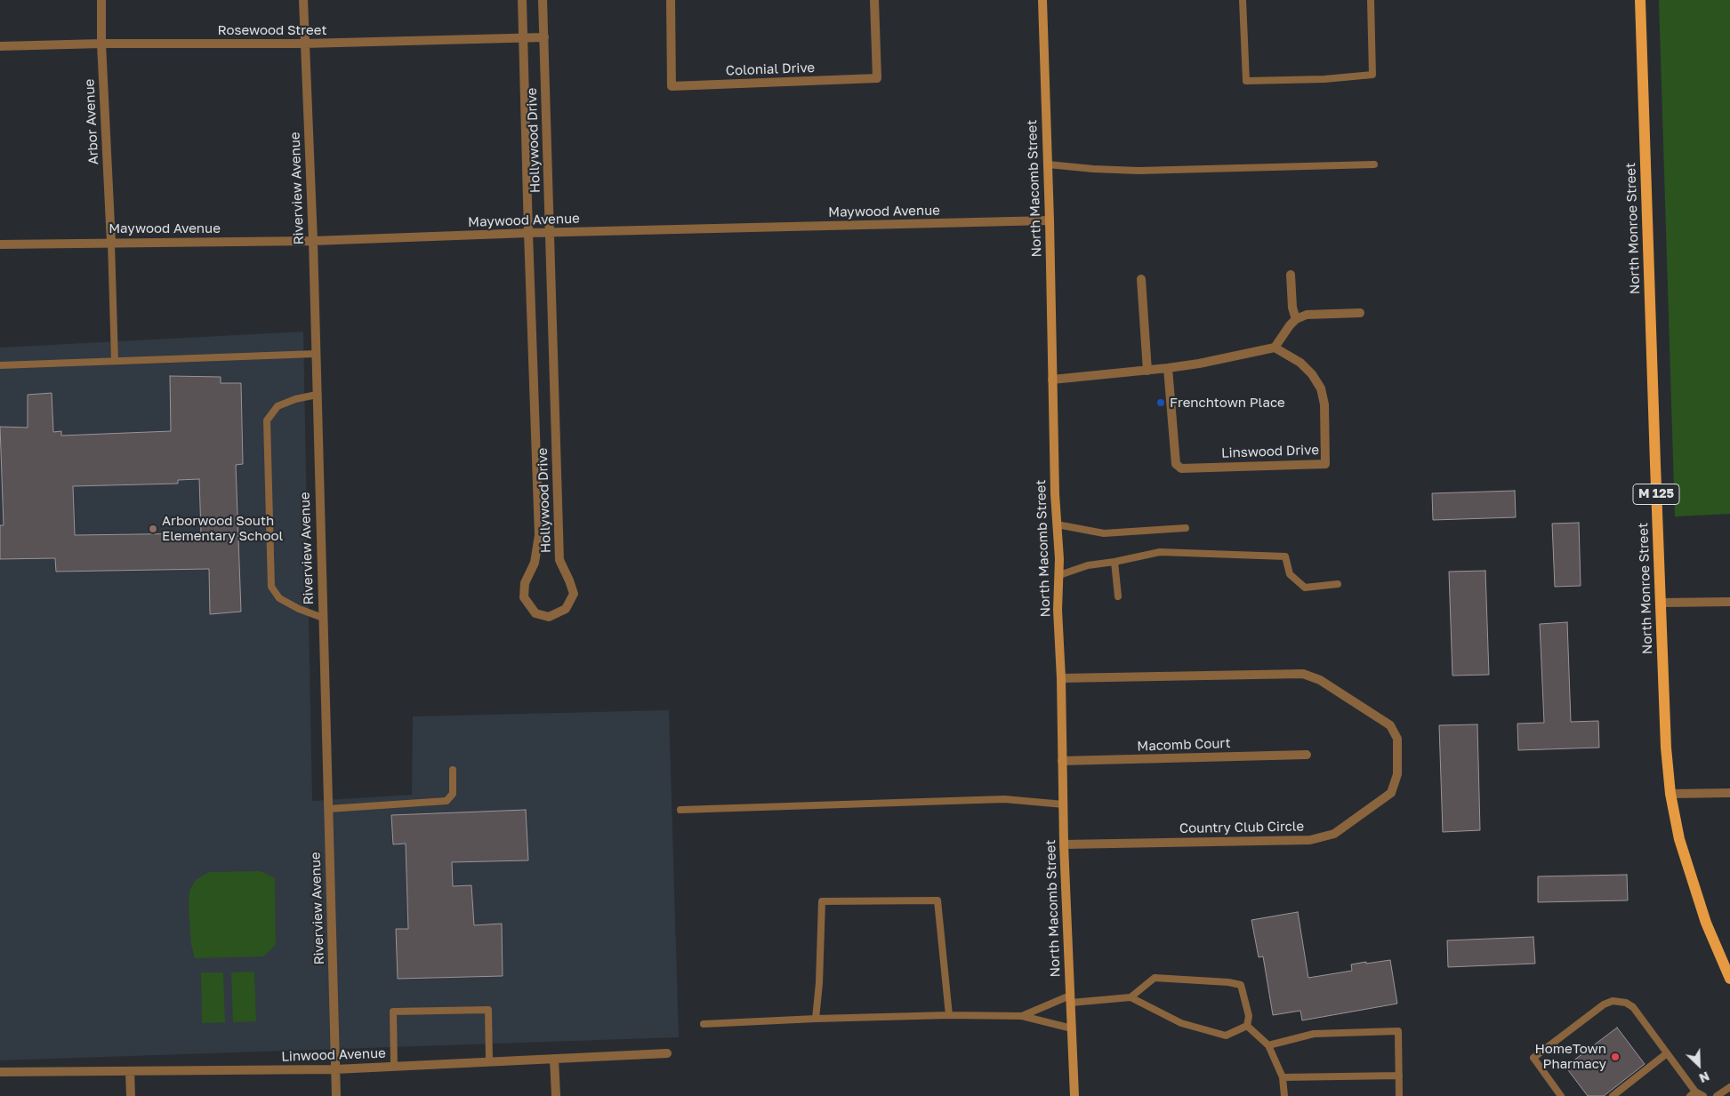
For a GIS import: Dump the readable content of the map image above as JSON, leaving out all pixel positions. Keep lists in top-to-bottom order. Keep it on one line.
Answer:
{"streets":{"main road":["North Monroe Street","M 125"],"street":["Rosewood Street","Colonial Drive","Arbor Avenue","Hollywood Drive","Riverview Avenue","North Macomb Street","Maywood Avenue","Linswood Drive","Macomb Court","Country Club Circle","Linwood Avenue"]},"crossings":[["Rosewood Street","Arbor Avenue"],["Rosewood Street","Hollywood Drive"],["Rosewood Street","Riverview Avenue"],["Arbor Avenue","Maywood Avenue"],["Hollywood Drive","Maywood Avenue"],["Riverview Avenue","Maywood Avenue"],["Riverview Avenue","Linwood Avenue"],["North Macomb Street","Maywood Avenue"],["North Macomb Street","Macomb Court"],["North Macomb Street","Country Club Circle"]],"places":["Frenchtown Place","Arborwood South Elementary School","HomeTown Pharmacy"],"north":"bottom right"}
